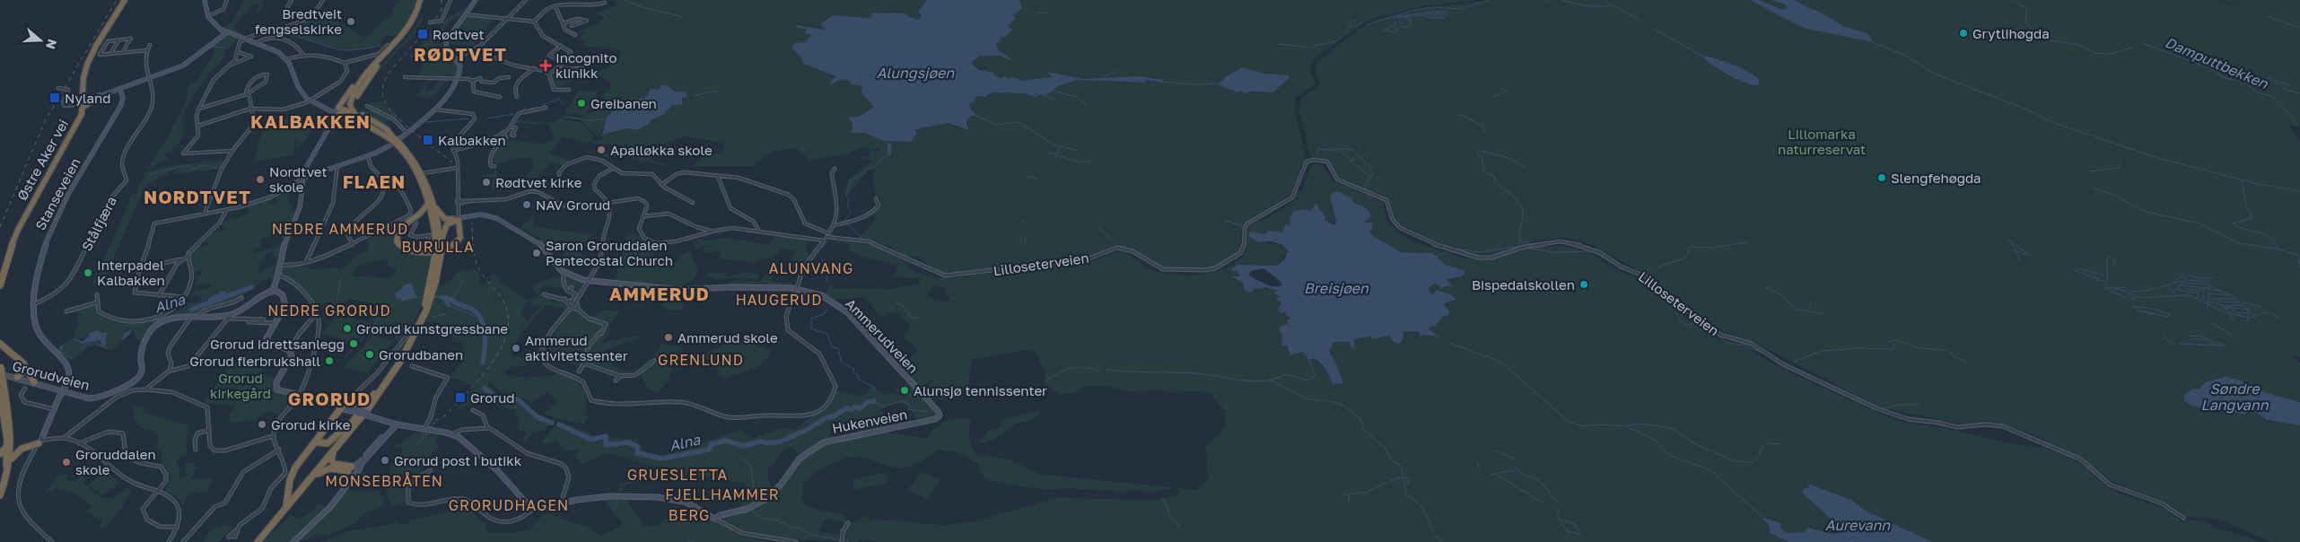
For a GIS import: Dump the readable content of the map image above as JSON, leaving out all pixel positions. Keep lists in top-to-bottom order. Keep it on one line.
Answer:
{"streets":{"highway":["Østre Aker vei"],"street":["Stanseveien","Stålfjæra","Lilloseterveien","Ammerudveien","Grorudveien","Hukenveien"]},"crossings":[["Stanseveien","Stålfjæra"],["Stanseveien","Grorudveien"],["Ammerudveien","Hukenveien"]],"districts":["RØDTVET","KALBAKKEN","FLAEN","NORDTVET","NEDRE AMMERUD","BURULLA","ALUNVANG","AMMERUD","HAUGERUD","NEDRE GRORUD","GRENLUND","GRORUD","GRUESLETTA","MONSEBRÅTEN","FJELLHAMMER","GRORUDHAGEN","BERG"],"water":["Damputtbekken","Alungsjøen","Breisjøen","Alna","Søndre Langvann","Aurevann"],"parks":["Lillomarka naturreservat","Grorud kirkegård"],"places":{"other":["Bredtveit fengselskirke","Grytlihøgda","Greibanen","Apalløkka skole","Slengfehøgda","Nordtvet skole","Rødtvet kirke","NAV Grorud","Saron Groruddalen Pentecostal Church","Interpadel Kalbakken","Bispedalskollen","Grorud kunstgressbane","Ammerud skole","Grorud idrettsanlegg","Ammerud aktivitetssenter","Grorudbanen","Grorud flerbrukshall","Alunsjø tennissenter","Grorud kirke","Grorud post i butikk","Groruddalen skole"],"transit":["Rødtvet","Nyland","Kalbakken","Grorud"],"health":["Incognito klinikk"]},"north":"right"}
